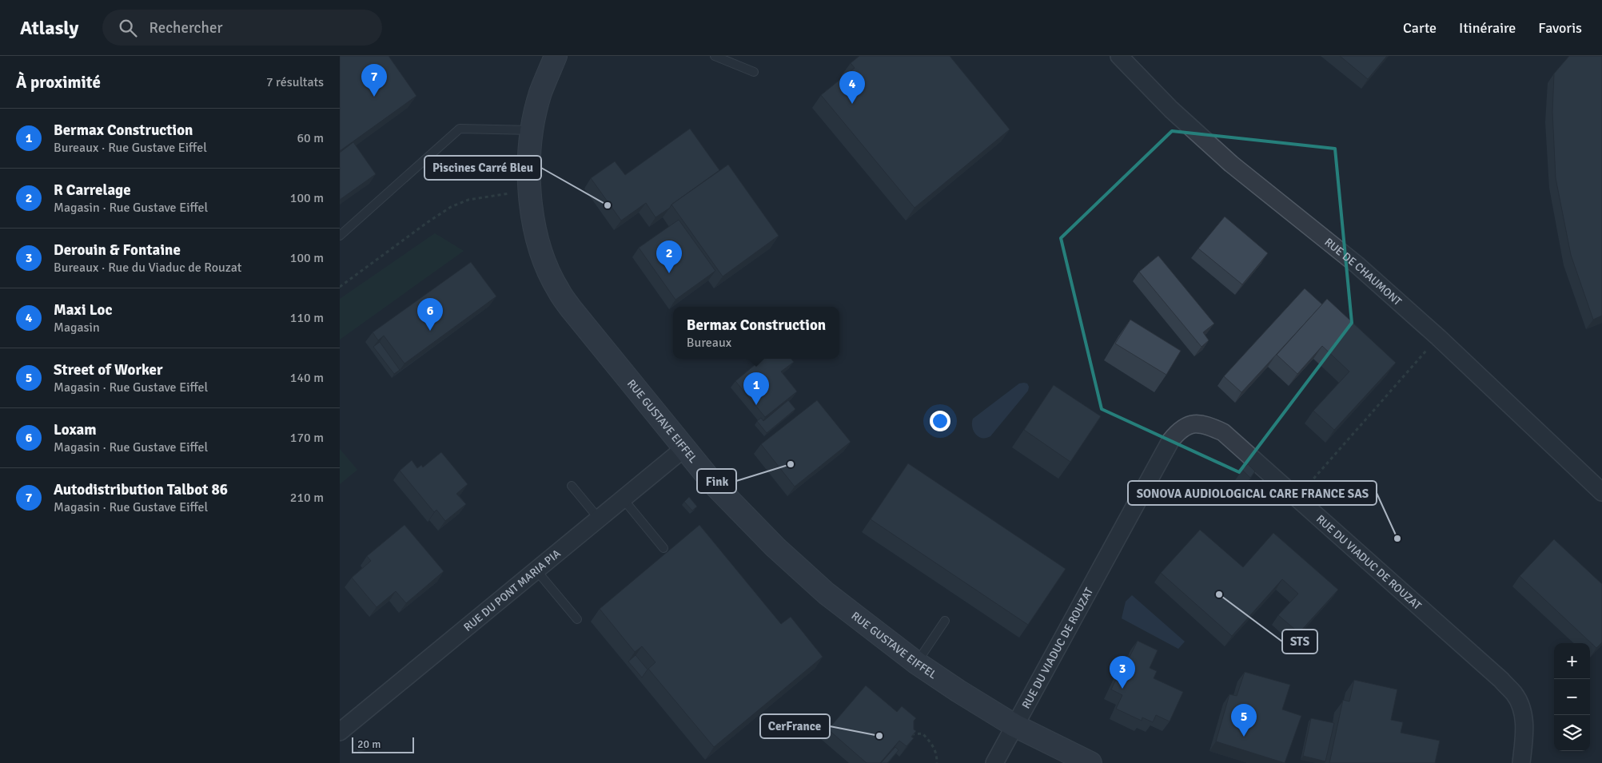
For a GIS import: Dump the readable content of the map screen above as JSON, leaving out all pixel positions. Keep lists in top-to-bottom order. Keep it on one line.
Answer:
{"streets":{"street":["RUE DE CHAUMONT","RUE GUSTAVE EIFFEL","RUE DU VIADUC DE ROUZAT","RUE DU PONT MARIA PIA"]},"crossings":[["RUE GUSTAVE EIFFEL","RUE DU VIADUC DE ROUZAT"],["RUE GUSTAVE EIFFEL","RUE DU PONT MARIA PIA"]],"places":["Piscines Carré Bleu","Fink","SONOVA AUDIOLOGICAL CARE FRANCE SAS","STS","CerFrance"],"scale_bar":"20 m","page":{"header":"Atlasly","search":"Rechercher","nav":["Carte","Itinéraire","Favoris"],"heading":["À proximité","7 résultats"],"pins":["7","4","2","6","1","3","5"],"list":[{"mark":"1","name":"Bermax Construction","note":"Bureaux · Rue Gustave Eiffel","value":"60 m"},{"mark":"2","name":"R Carrelage","note":"Magasin · Rue Gustave Eiffel","value":"100 m"},{"mark":"3","name":"Derouin & Fontaine","note":"Bureaux · Rue du Viaduc de Rouzat","value":"100 m"},{"mark":"4","name":"Maxi Loc","note":"Magasin","value":"110 m"},{"mark":"5","name":"Street of Worker","note":"Magasin · Rue Gustave Eiffel","value":"140 m"},{"mark":"6","name":"Loxam","note":"Magasin · Rue Gustave Eiffel","value":"170 m"},{"mark":"7","name":"Autodistribution Talbot 86","note":"Magasin · Rue Gustave Eiffel","value":"210 m"}],"popup":["Bermax Construction","Bureaux"],"map_buttons":["+","−"],"scale":"20 m"}}
